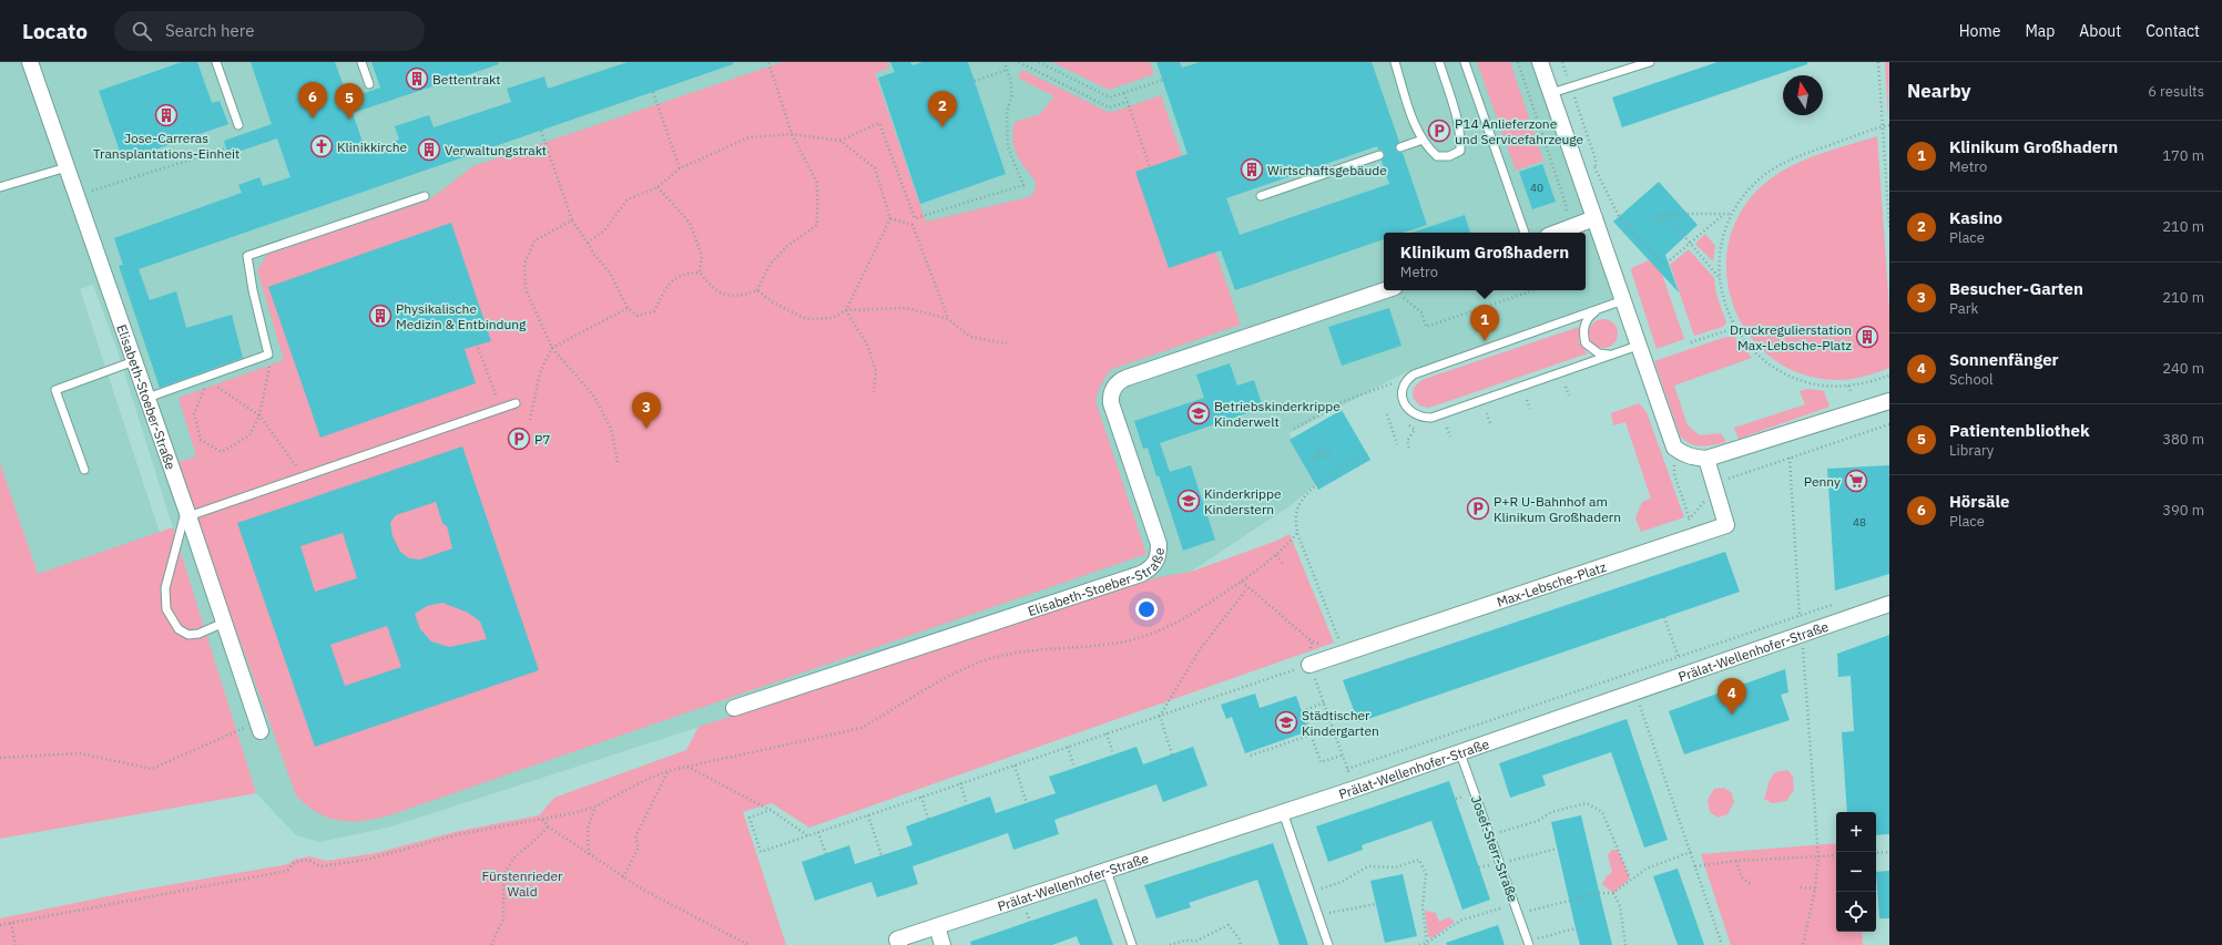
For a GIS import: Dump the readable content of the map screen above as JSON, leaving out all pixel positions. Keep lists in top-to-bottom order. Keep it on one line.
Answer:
{"streets":{"street":["Elisabeth-Stoeber-Straße","Max-Lebsche-Platz","Prälat-Wellenhofer-Straße"],"lane":["Josef-Sterr-Straße"]},"crossings":[["Prälat-Wellenhofer-Straße","Josef-Sterr-Straße"]],"parks":["Fürstenrieder Wald"],"places":{"building":["Bettentrakt","Jose-Carreras Transplantations-Einheit","Verwaltungstrakt","Wirtschaftsgebäude","Physikalische Medizin & Entbindung","Druckregulierstation Max-Lebsche-Platz"],"parking":["P14 Anlieferzone und Servicefahrzeuge","P7","P+R U-Bahnhof am Klinikum Großhadern"],"church":["Klinikkirche"],"school or university":["Betriebskinderkrippe Kinderwelt","Kinderkrippe Kinderstern","Städtischer Kindergarten"],"supermarket":["Penny"]},"house_numbers":["40","48"],"north":"top","page":{"header":"Locato","search":"Search here","nav":["Home","Map","About","Contact"],"heading":["Nearby","6 results"],"pins":["6","5","2","1","3","4"],"list":[{"mark":"1","name":"Klinikum Großhadern","note":"Metro","value":"170 m"},{"mark":"2","name":"Kasino","note":"Place","value":"210 m"},{"mark":"3","name":"Besucher-Garten","note":"Park","value":"210 m"},{"mark":"4","name":"Sonnenfänger","note":"School","value":"240 m"},{"mark":"5","name":"Patientenbliothek","note":"Library","value":"380 m"},{"mark":"6","name":"Hörsäle","note":"Place","value":"390 m"}],"popup":["Klinikum Großhadern","Metro"],"map_buttons":["+","−"]}}
